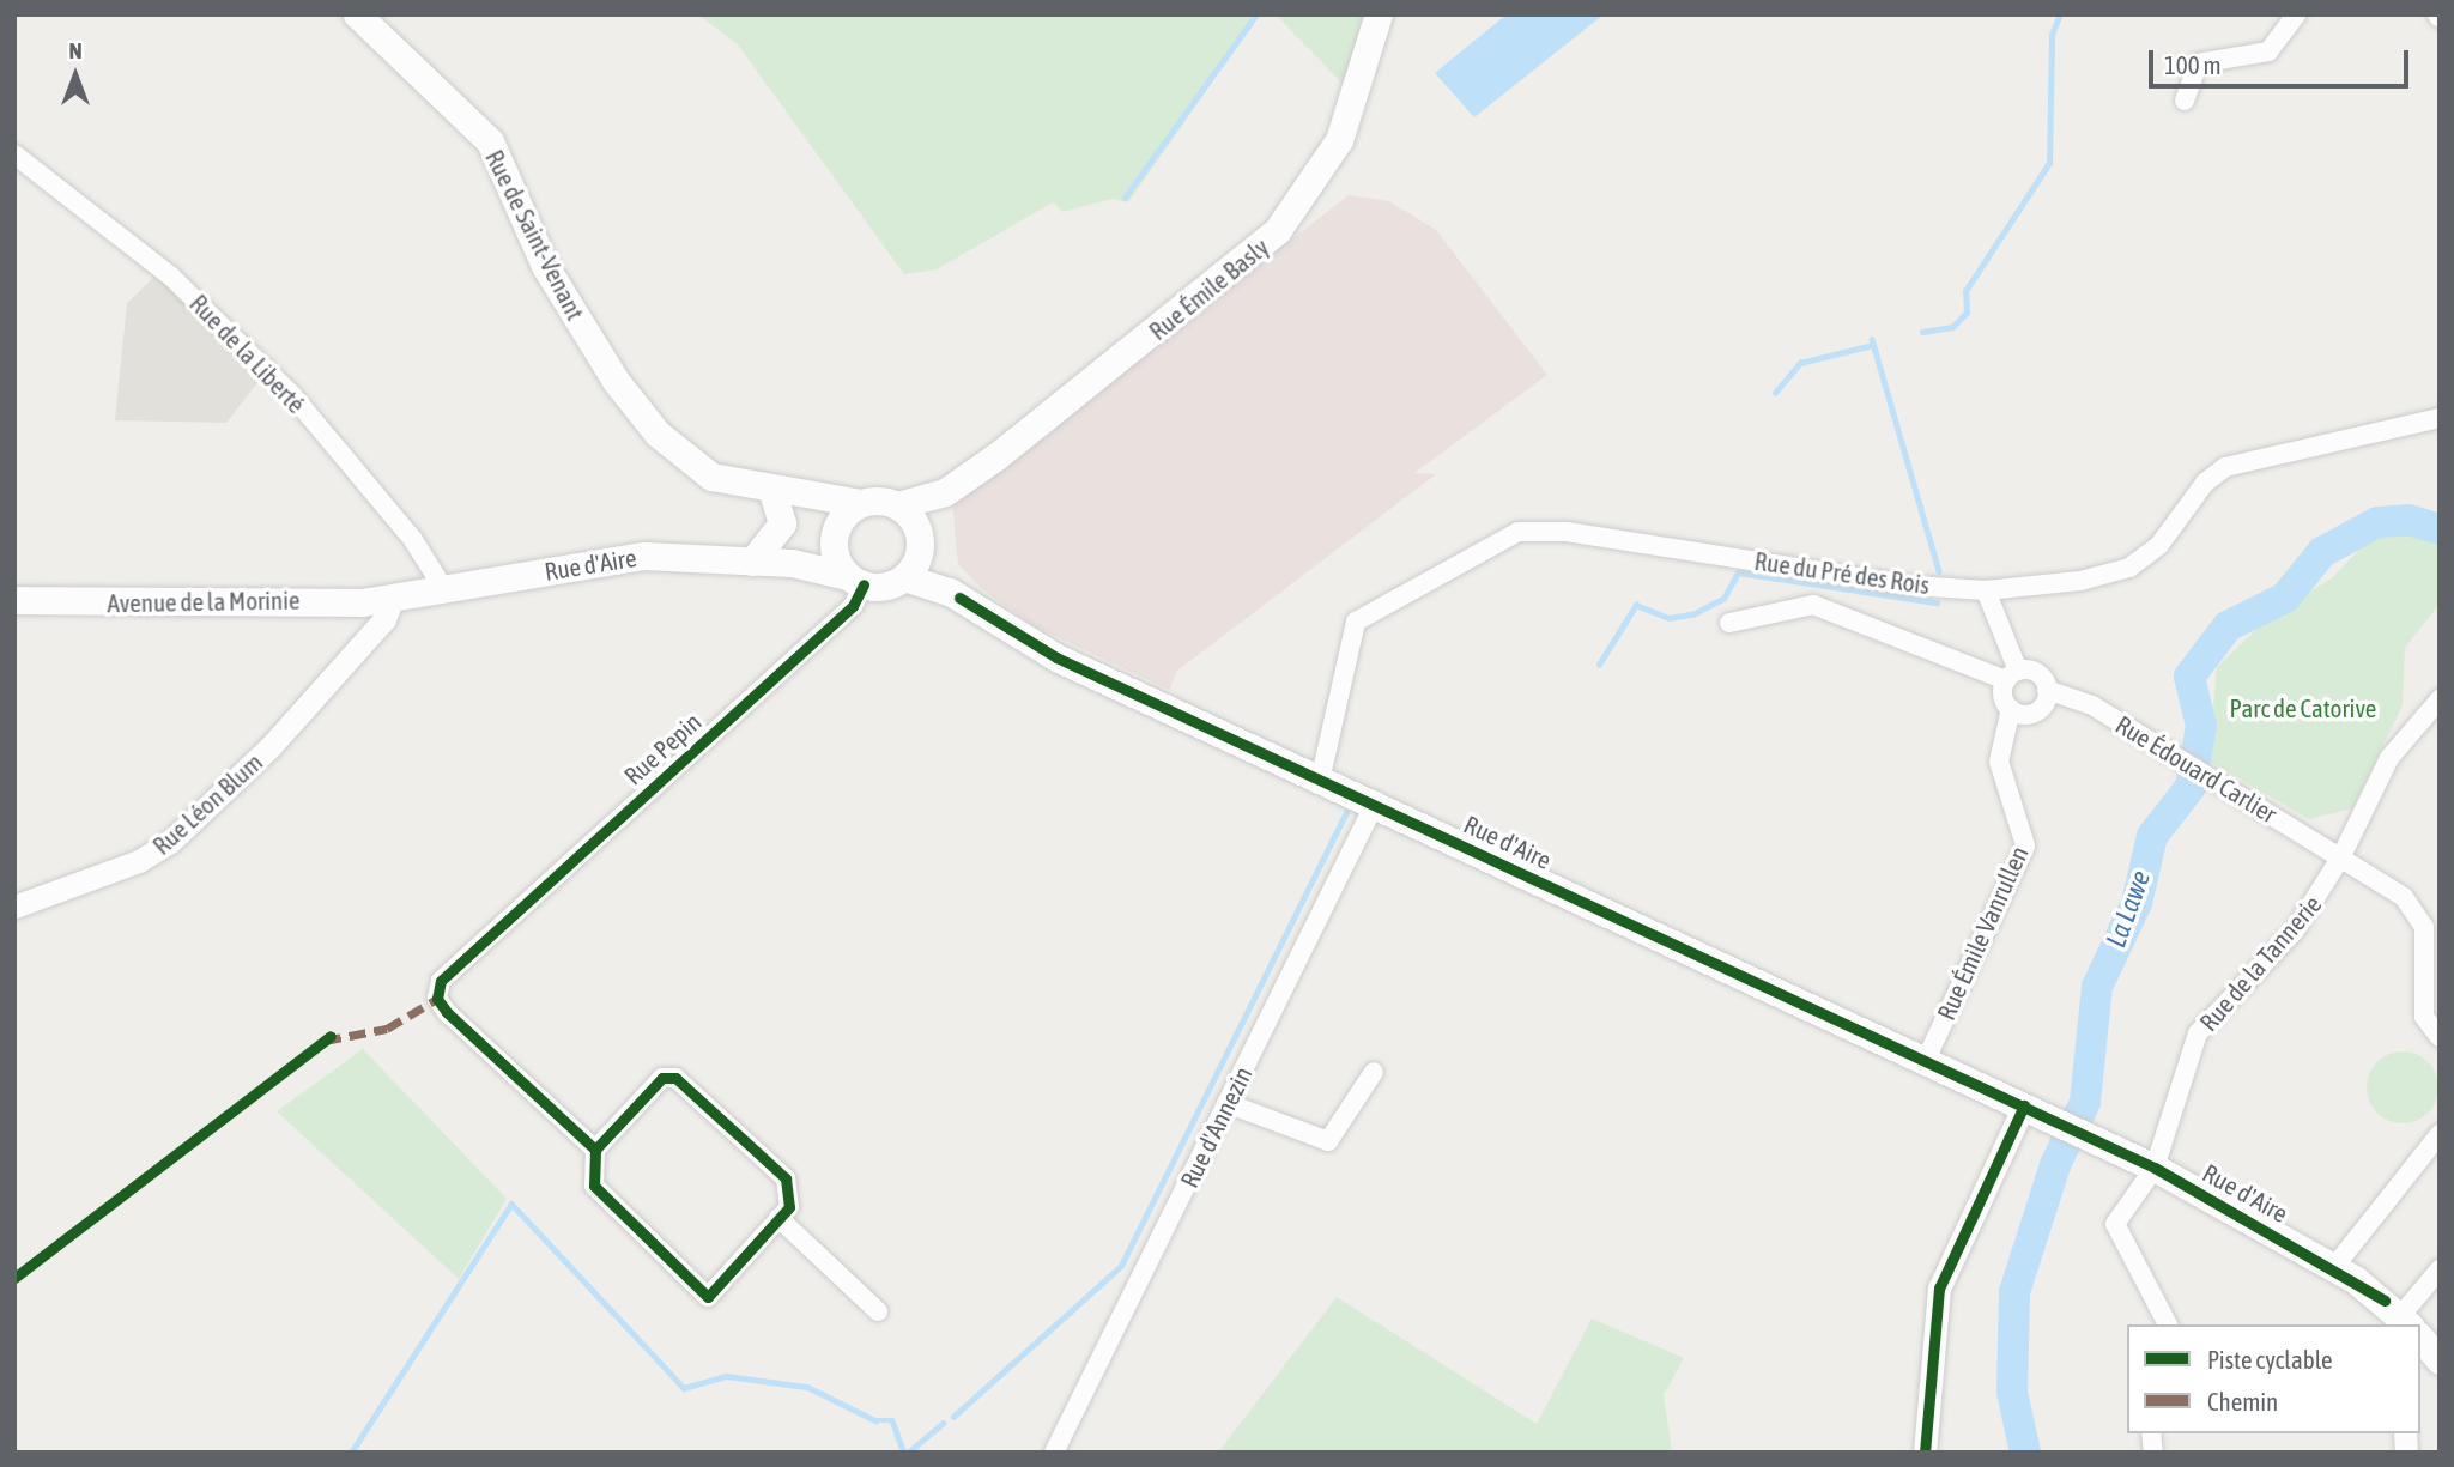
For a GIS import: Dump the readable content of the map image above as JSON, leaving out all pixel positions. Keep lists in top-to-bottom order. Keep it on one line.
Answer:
{"streets":{"main road":["Rue de Saint-Venant","Rue Émile Basly","Rue d'Aire","Avenue de la Morinie"],"street":["Rue de la Liberté","Rue du Pré des Rois","Rue Pepin","Rue Édouard Carlier","Rue Léon Blum","Rue Émile Vanrullen","Rue de la Tannerie","Rue d'Annezin"]},"crossings":[["Rue de Saint-Venant","Rue Émile Basly"],["Rue de Saint-Venant","Rue d'Aire"],["Rue de Saint-Venant","Rue Pepin"],["Rue Émile Basly","Rue d'Aire"],["Rue Émile Basly","Rue Pepin"],["Rue de la Liberté","Rue d'Aire"],["Rue d'Aire","Rue du Pré des Rois"],["Rue d'Aire","Avenue de la Morinie"],["Rue d'Aire","Rue Pepin"],["Rue d'Aire","Rue Léon Blum"],["Rue d'Aire","Rue Émile Vanrullen"],["Rue d'Aire","Rue de la Tannerie"],["Rue d'Aire","Rue d'Annezin"],["Avenue de la Morinie","Rue Léon Blum"],["Rue Édouard Carlier","Rue de la Tannerie"]],"water":["La Lawe"],"parks":["Parc de Catorive"],"legend":["Piste cyclable","Chemin"],"scale_bar":"100 m","north":"top"}
